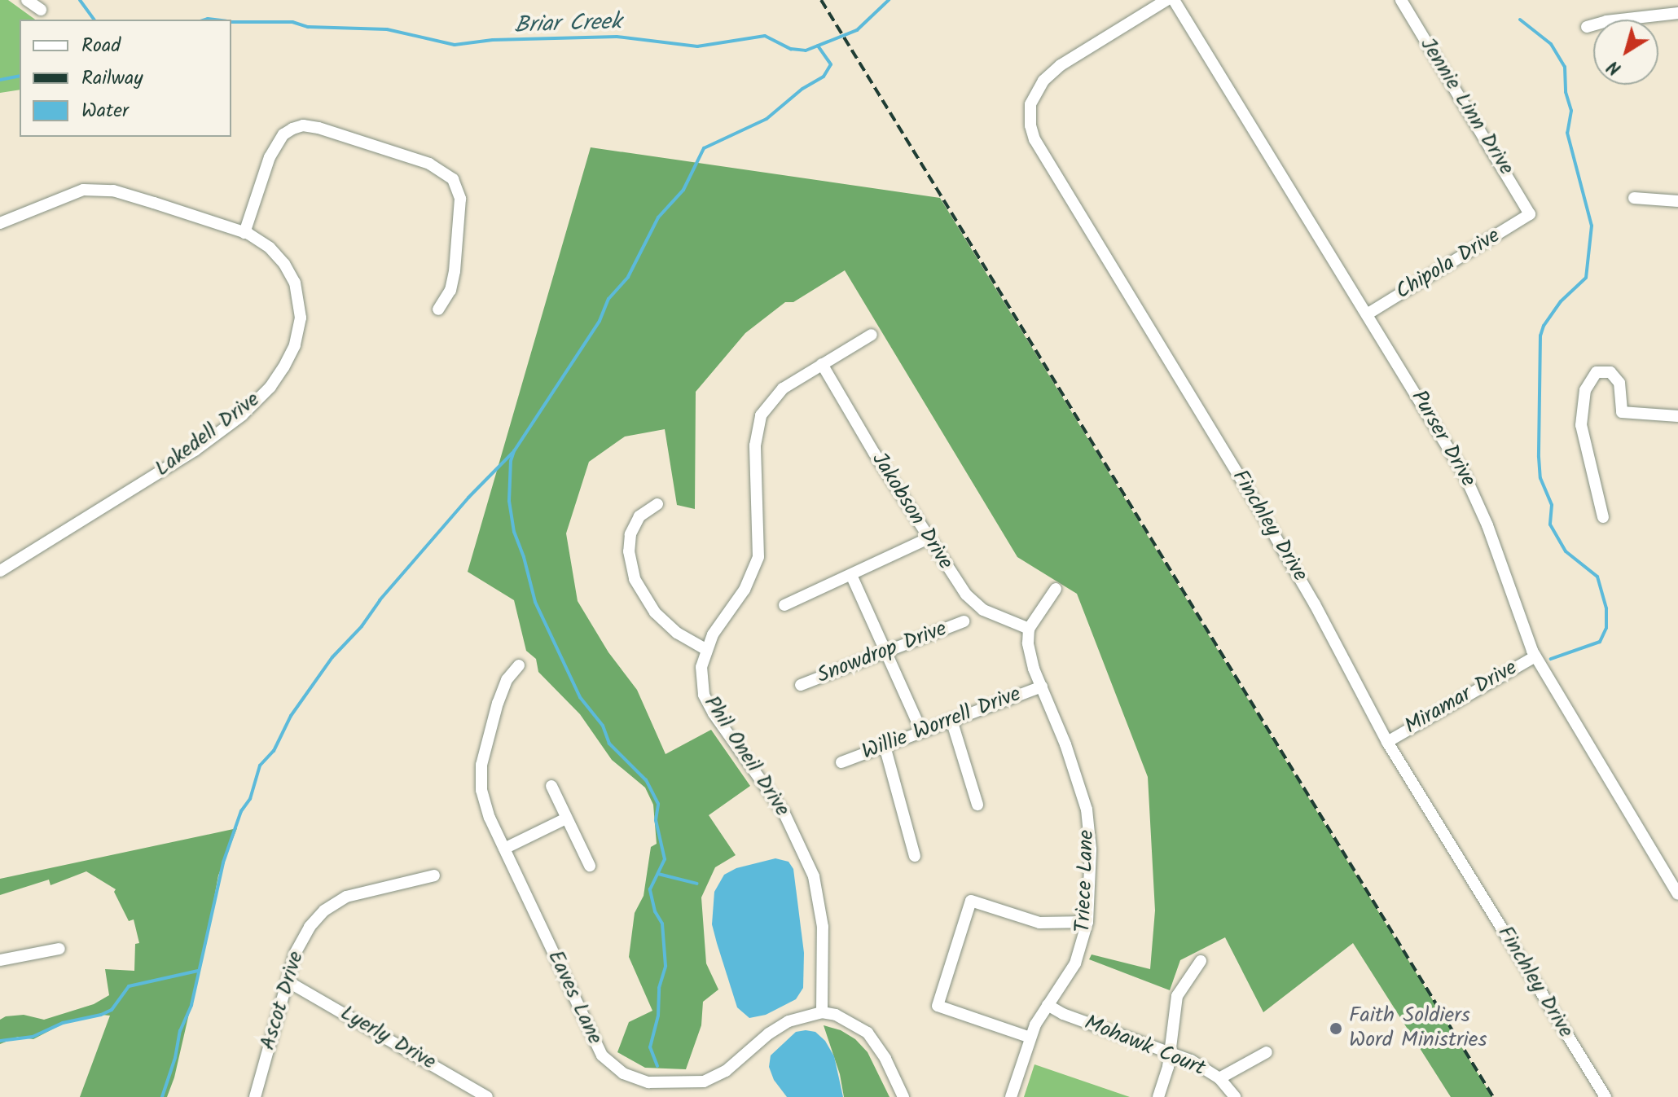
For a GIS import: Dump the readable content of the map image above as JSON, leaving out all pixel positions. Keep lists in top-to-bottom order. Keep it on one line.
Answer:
{"streets":{"street":["Jennie Linn Drive","Chipola Drive","Lakedell Drive","Purser Drive","Jakobson Drive","Finchley Drive","Snowdrop Drive","Miramar Drive","Willie Worrell Drive","Phil Oneil Drive","Triece Lane","Eaves Lane","Ascot Drive","Lyerly Drive","Mohawk Court"]},"crossings":[["Jennie Linn Drive","Chipola Drive"],["Chipola Drive","Purser Drive"],["Purser Drive","Miramar Drive"],["Jakobson Drive","Phil Oneil Drive"],["Jakobson Drive","Triece Lane"],["Finchley Drive","Miramar Drive"],["Willie Worrell Drive","Triece Lane"],["Phil Oneil Drive","Eaves Lane"],["Triece Lane","Mohawk Court"],["Ascot Drive","Lyerly Drive"]],"water":["Briar Creek"],"places":["Faith Soldiers Word Ministries"],"legend":["Road","Railway","Water"],"north":"bottom left"}
